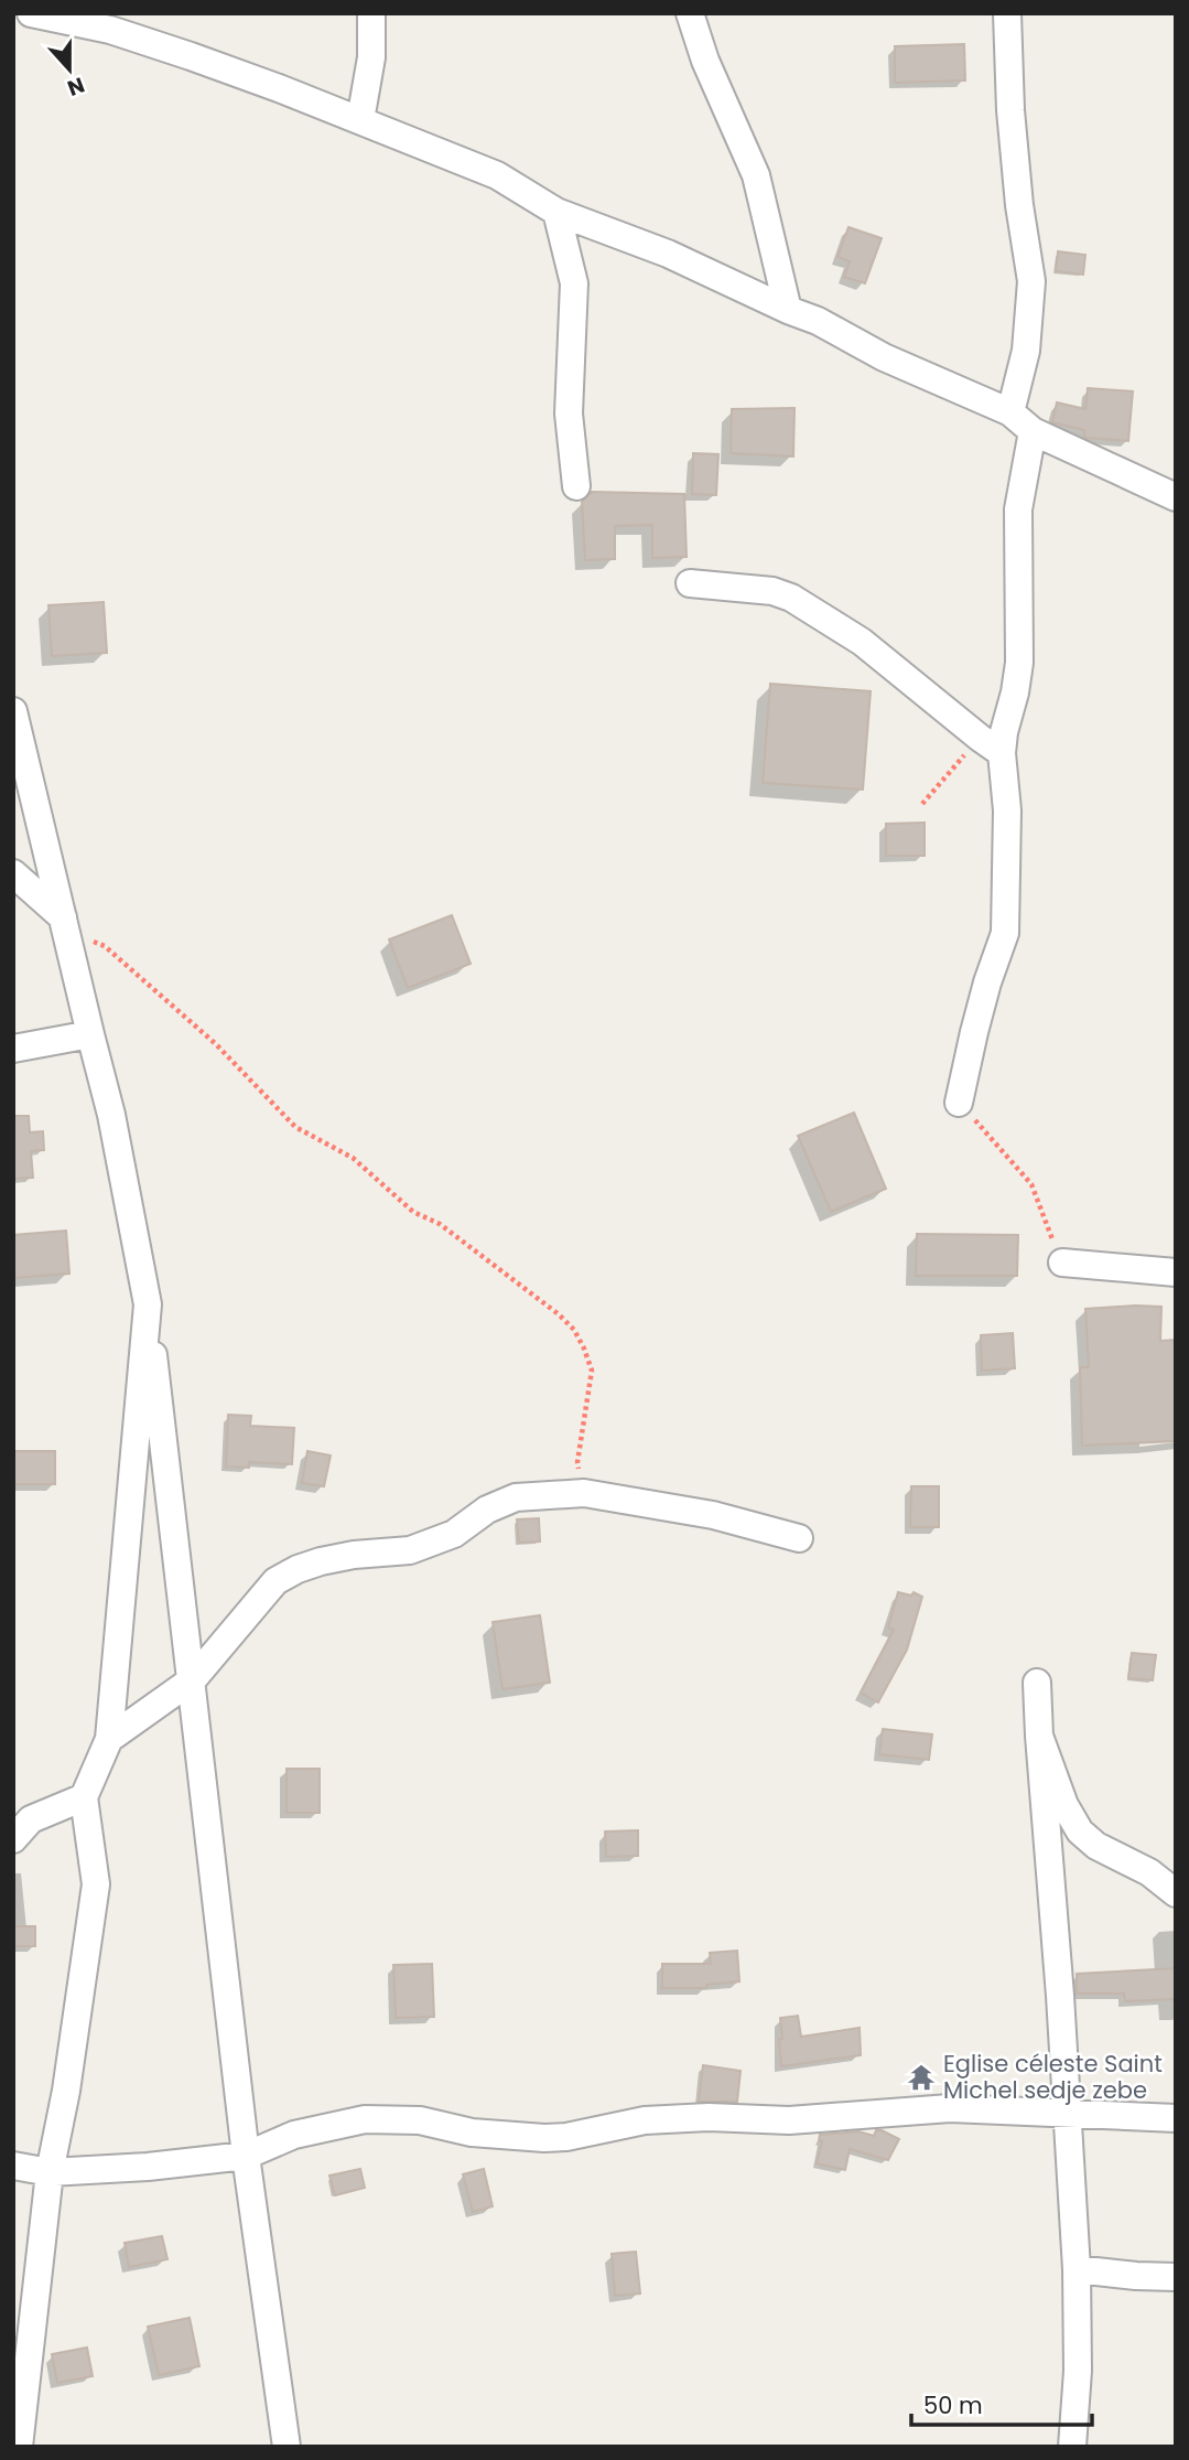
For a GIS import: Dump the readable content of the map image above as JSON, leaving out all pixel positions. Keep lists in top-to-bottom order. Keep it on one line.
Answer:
{"places":{"temple":["Eglise céleste Saint Michel sedje zebe"]},"scale_bar":"50 m","north":"bottom"}
